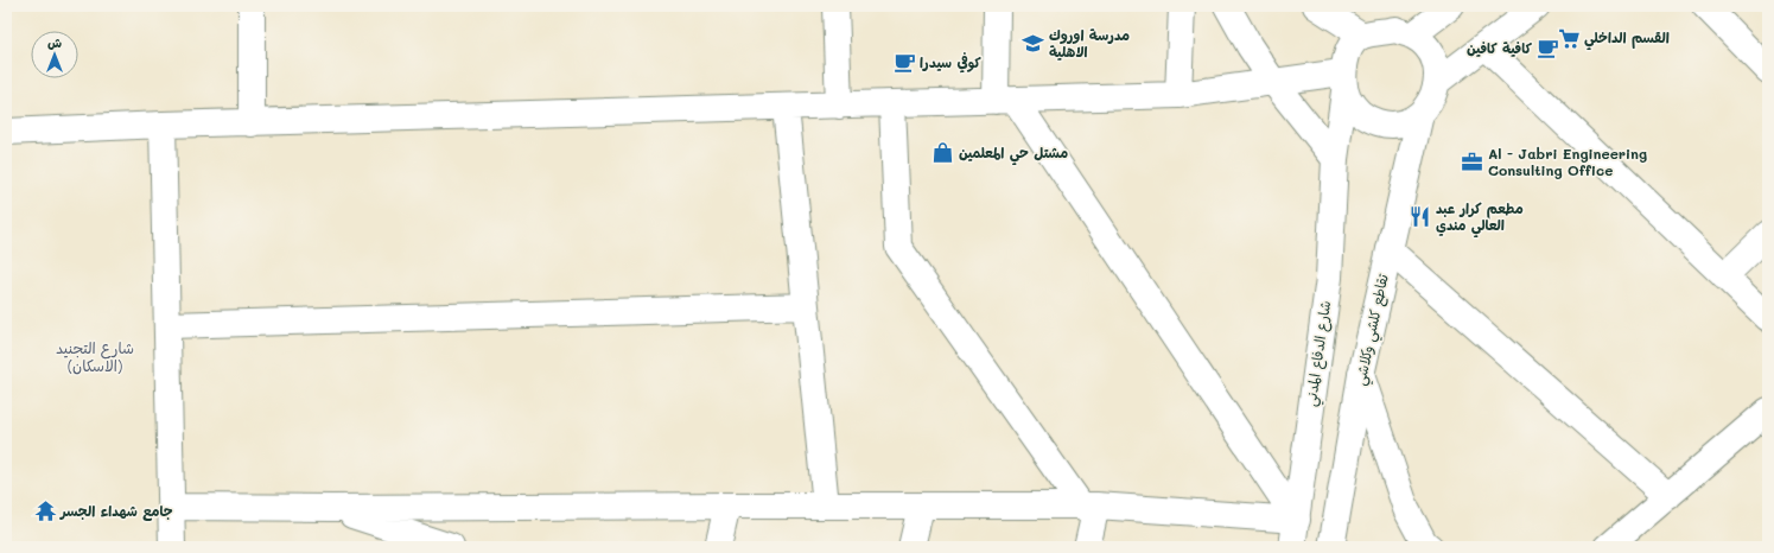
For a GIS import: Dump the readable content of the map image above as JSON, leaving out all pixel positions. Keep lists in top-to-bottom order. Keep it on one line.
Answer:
{"streets":{"street":["تقاطع كلشي وكلاشي","شارع الدفاع المدني"]},"crossings":[["تقاطع كلشي وكلاشي","شارع الدفاع المدني"]],"districts":["شارع التجنيد (الاسكان)"],"places":{"supermarket":["القسم الداخلي"],"school or university":["مدرسة اوروك الاهلية"],"cafe":["كافية كافين","كوفي سيدرا"],"shop":["مشتل حي المعلمين"],"office":["Al - Jabri Engineering Consulting Office"],"restaurant":["مطعم كرار عبد العالي مندي"],"temple":["جامع شهداء الجسر"]},"north":"top"}
